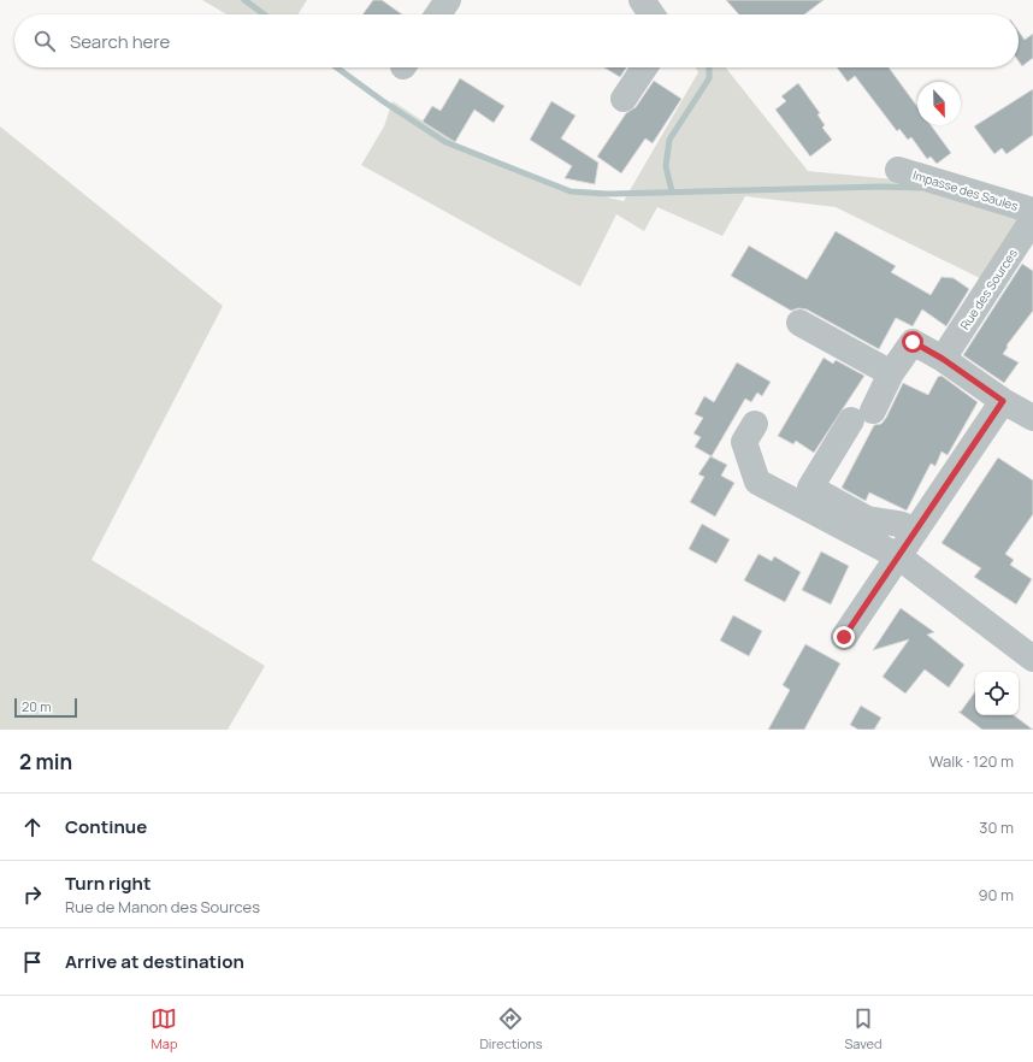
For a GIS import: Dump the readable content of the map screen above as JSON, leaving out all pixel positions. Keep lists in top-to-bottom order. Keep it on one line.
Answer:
{"streets":{"street":["Impasse des Saules","Rue des Sources"]},"scale_bar":"20 m","north":"bottom","page":{"search":"Search here","scale":"20 m","heading":["2 min","Walk · 120 m"],"list":[["Continue","30 m"],["Turn right","Rue de Manon des Sources","90 m"],"Arrive at destination"],"nav":["Map","Directions","Saved"]}}
